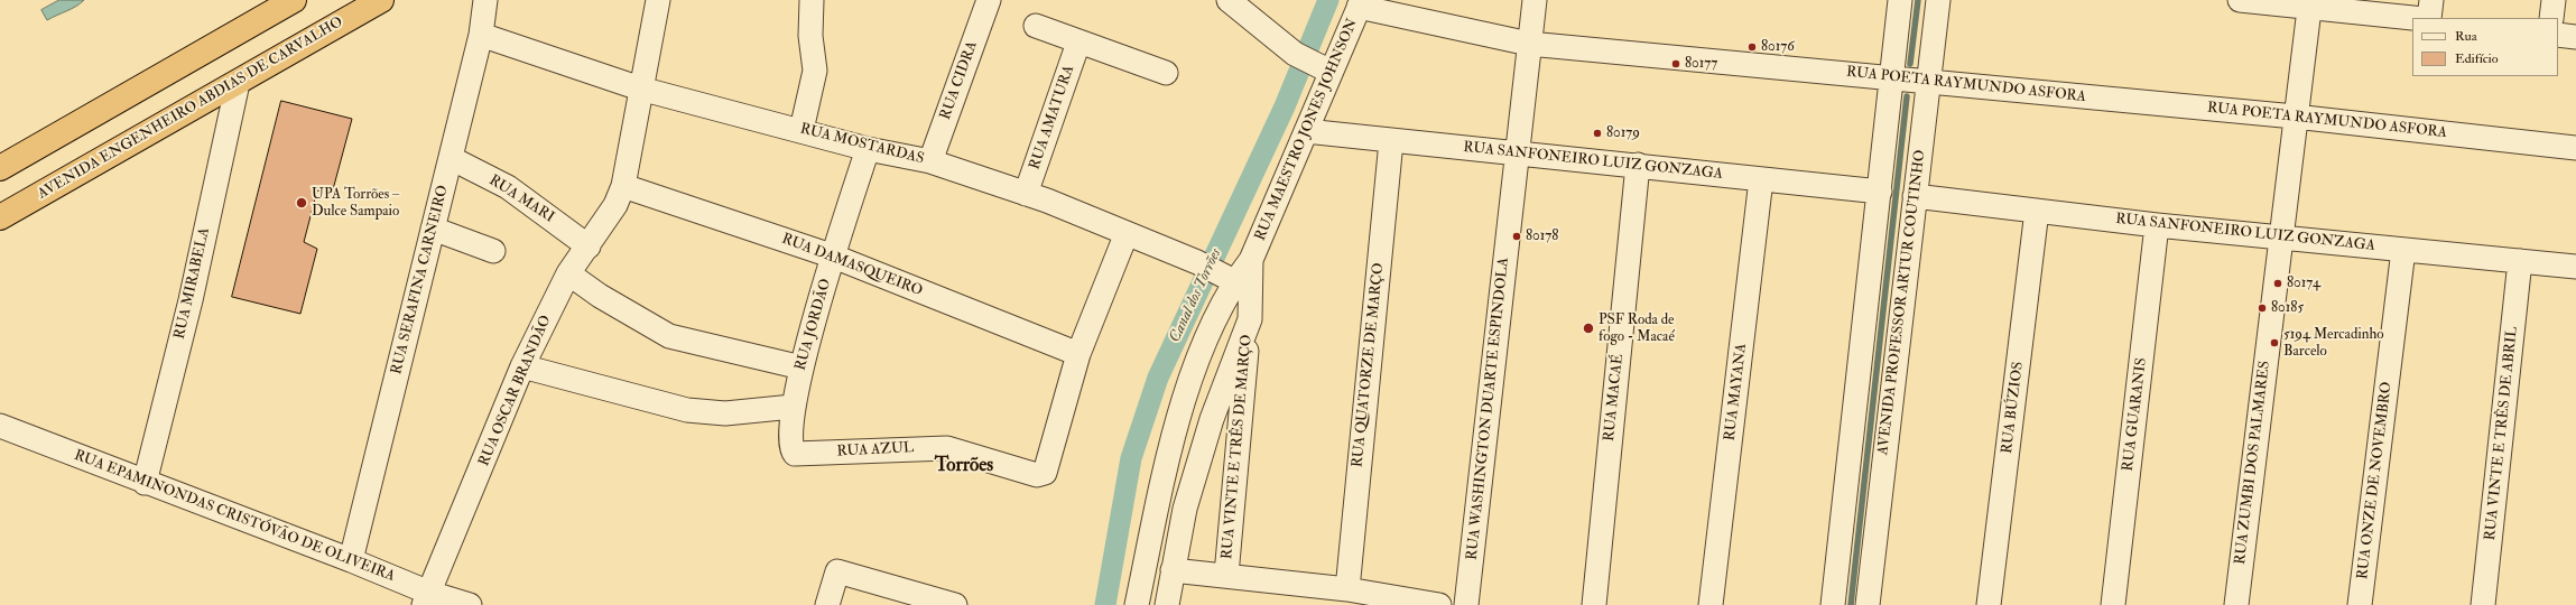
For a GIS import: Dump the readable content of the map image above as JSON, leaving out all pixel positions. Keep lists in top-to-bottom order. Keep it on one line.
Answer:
{"streets":{"highway":["AVENIDA ENGENHEIRO ABDIAS DE CARVALHO"],"street":["RUA CIDRA","RUA POETA RAYMUNDO ASFORA","RUA AMATURA","RUA MAESTRO JONES JOHNSON","RUA MOSTARDAS","RUA SANFONEIRO LUIZ GONZAGA","RUA MARI","RUA DAMASQUEIRO","RUA SERAFINA CARNEIRO","RUA MIRABELA","AVENIDA PROFESSOR ARTUR COUTINHO","RUA JORDÃO","RUA QUATORZE DE MARÇO","RUA OSCAR BRANDÃO","RUA MAYANA","RUA MACAÉ","RUA BÚZIOS","RUA WASHINGTON DUARTE ESPINDOLA","RUA GUARANIS","RUA VINTE E TRÊS DE ABRIL","RUA VINTE E TRÊS DE MARÇO","RUA AZUL","RUA ZUMBI DOS PALMARES","RUA ONZE DE NOVEMBRO","RUA EPAMINONDAS CRISTÓVÃO DE OLIVEIRA"]},"crossings":[["RUA CIDRA","RUA MOSTARDAS"],["RUA POETA RAYMUNDO ASFORA","RUA MAESTRO JONES JOHNSON"],["RUA POETA RAYMUNDO ASFORA","AVENIDA PROFESSOR ARTUR COUTINHO"],["RUA POETA RAYMUNDO ASFORA","RUA WASHINGTON DUARTE ESPINDOLA"],["RUA POETA RAYMUNDO ASFORA","RUA ZUMBI DOS PALMARES"],["AVENIDA ENGENHEIRO ABDIAS DE CARVALHO","RUA MIRABELA"],["RUA AMATURA","RUA MOSTARDAS"],["RUA MAESTRO JONES JOHNSON","RUA MOSTARDAS"],["RUA MAESTRO JONES JOHNSON","RUA SANFONEIRO LUIZ GONZAGA"],["RUA MAESTRO JONES JOHNSON","RUA VINTE E TRÊS DE MARÇO"],["RUA MOSTARDAS","RUA SERAFINA CARNEIRO"],["RUA MOSTARDAS","RUA JORDÃO"],["RUA MOSTARDAS","RUA OSCAR BRANDÃO"],["RUA SANFONEIRO LUIZ GONZAGA","AVENIDA PROFESSOR ARTUR COUTINHO"],["RUA SANFONEIRO LUIZ GONZAGA","RUA QUATORZE DE MARÇO"],["RUA SANFONEIRO LUIZ GONZAGA","RUA MAYANA"],["RUA SANFONEIRO LUIZ GONZAGA","RUA MACAÉ"],["RUA SANFONEIRO LUIZ GONZAGA","RUA BÚZIOS"],["RUA SANFONEIRO LUIZ GONZAGA","RUA WASHINGTON DUARTE ESPINDOLA"],["RUA SANFONEIRO LUIZ GONZAGA","RUA GUARANIS"],["RUA SANFONEIRO LUIZ GONZAGA","RUA VINTE E TRÊS DE ABRIL"],["RUA SANFONEIRO LUIZ GONZAGA","RUA ZUMBI DOS PALMARES"],["RUA SANFONEIRO LUIZ GONZAGA","RUA ONZE DE NOVEMBRO"],["RUA MARI","RUA SERAFINA CARNEIRO"],["RUA MARI","RUA OSCAR BRANDÃO"],["RUA DAMASQUEIRO","RUA JORDÃO"],["RUA DAMASQUEIRO","RUA OSCAR BRANDÃO"],["RUA DAMASQUEIRO","RUA AZUL"],["RUA SERAFINA CARNEIRO","RUA EPAMINONDAS CRISTÓVÃO DE OLIVEIRA"],["RUA MIRABELA","RUA EPAMINONDAS CRISTÓVÃO DE OLIVEIRA"],["RUA JORDÃO","RUA AZUL"],["RUA OSCAR BRANDÃO","RUA EPAMINONDAS CRISTÓVÃO DE OLIVEIRA"]],"districts":["Torrões"],"water":["Canal dos Torrões"],"places":["80176","80177","80179","UPA Torrões – Dulce Sampaio","80178","80174","80185","PSF Roda de fogo - Macaé","5194 Mercadinho Barcelo"],"legend":["Rua","Edifício"]}
